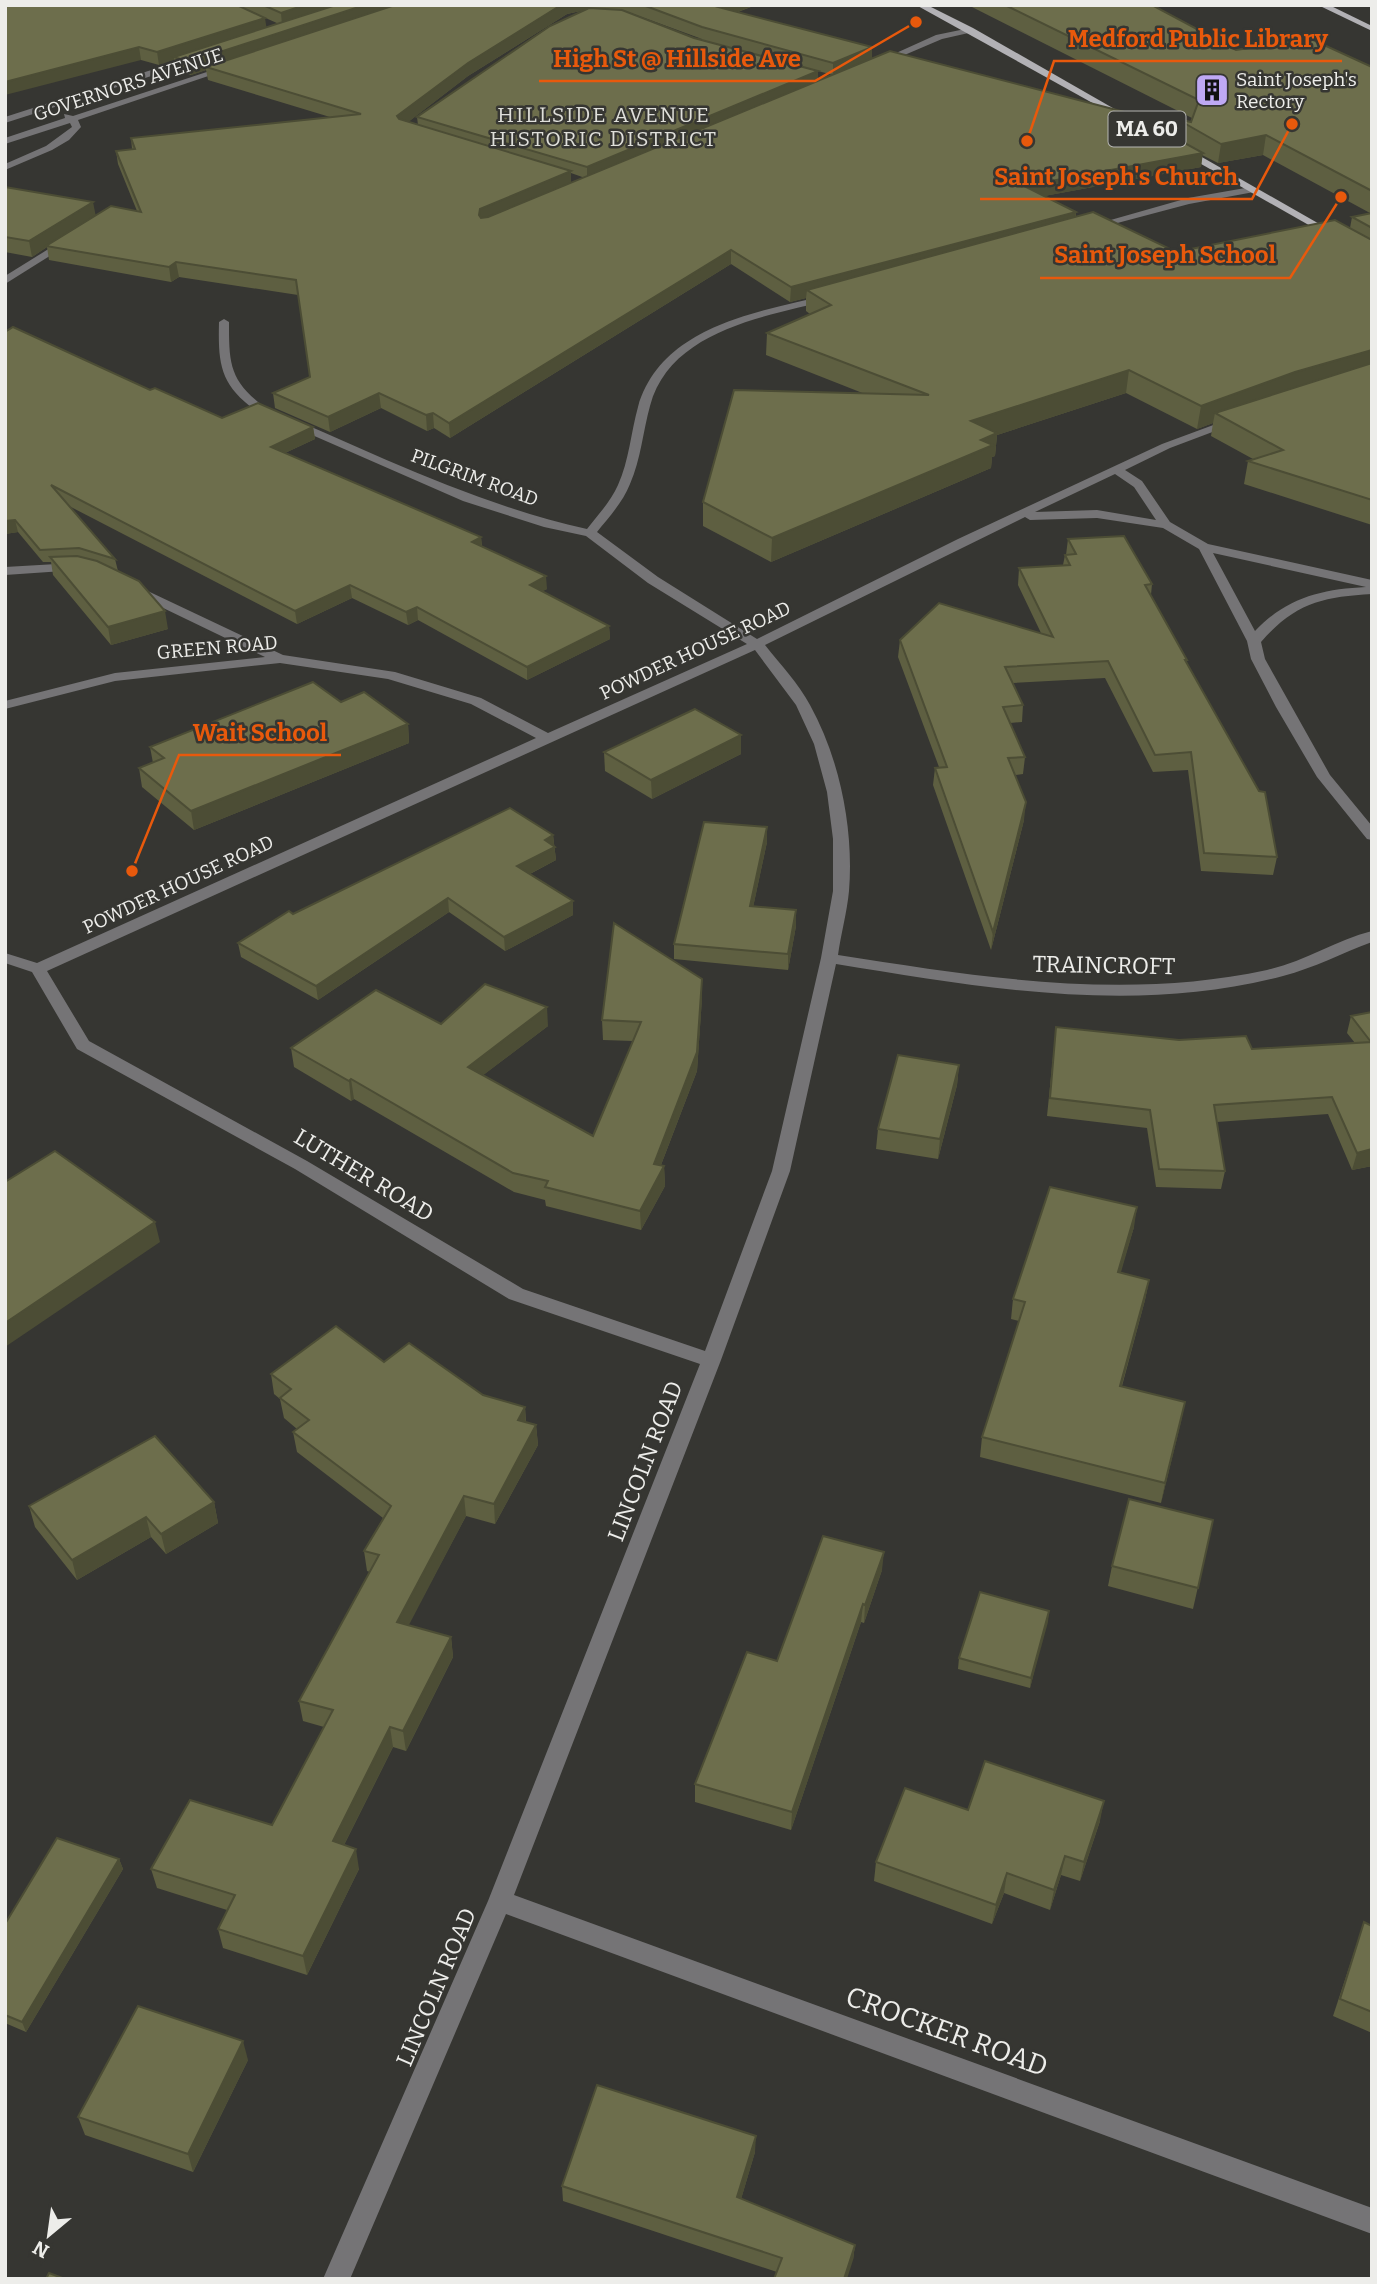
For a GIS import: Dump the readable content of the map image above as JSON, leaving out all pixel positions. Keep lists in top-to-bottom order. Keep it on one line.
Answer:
{"streets":{"main road":["MA 60"],"street":["GOVERNORS AVENUE","PILGRIM ROAD","GREEN ROAD","POWDER HOUSE ROAD","TRAINCROFT","LUTHER ROAD","LINCOLN ROAD","CROCKER ROAD"]},"crossings":[["PILGRIM ROAD","POWDER HOUSE ROAD"],["PILGRIM ROAD","LINCOLN ROAD"],["GREEN ROAD","POWDER HOUSE ROAD"],["POWDER HOUSE ROAD","LUTHER ROAD"],["POWDER HOUSE ROAD","LINCOLN ROAD"],["TRAINCROFT","LINCOLN ROAD"],["LUTHER ROAD","LINCOLN ROAD"],["LINCOLN ROAD","CROCKER ROAD"]],"districts":["HILLSIDE AVENUE HISTORIC DISTRICT"],"places":{"other":["High St @ Hillside Ave","Saint Joseph's Church","Medford Public Library","Saint Joseph School","Wait School"],"building":["Saint Joseph's Rectory"]},"north":"bottom left"}
